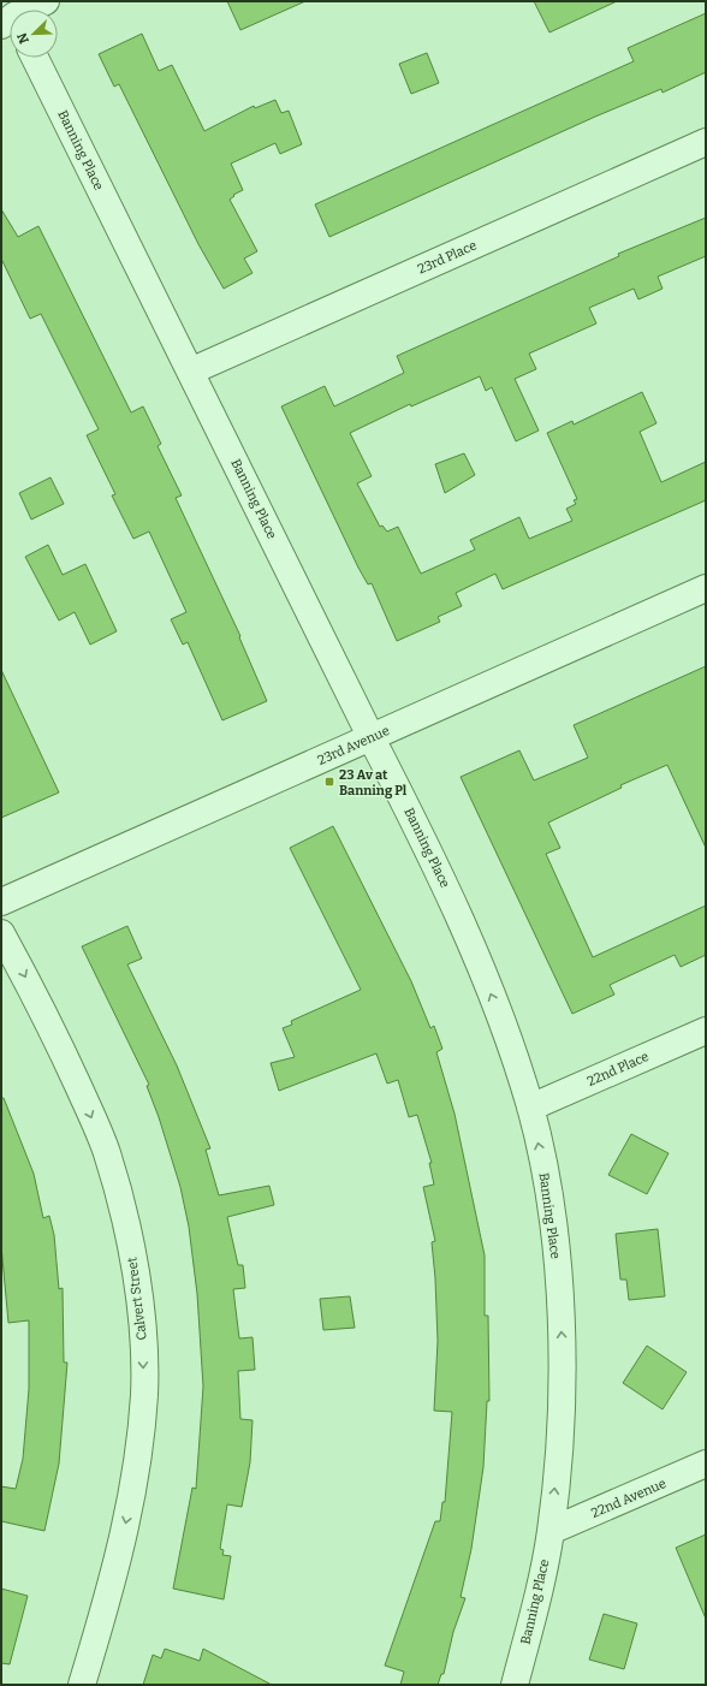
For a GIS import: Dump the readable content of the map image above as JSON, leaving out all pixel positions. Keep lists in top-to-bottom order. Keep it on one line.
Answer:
{"streets":{"street":["Banning Place","23rd Place","23rd Avenue","22nd Place","Calvert Street","22nd Avenue"]},"crossings":[["Banning Place","23rd Place"],["Banning Place","23rd Avenue"],["Banning Place","22nd Place"],["Banning Place","22nd Avenue"]],"one_way":["Banning Place","Calvert Street"],"places":{"transit":["23 Av at Banning Pl"]},"north":"bottom left"}
